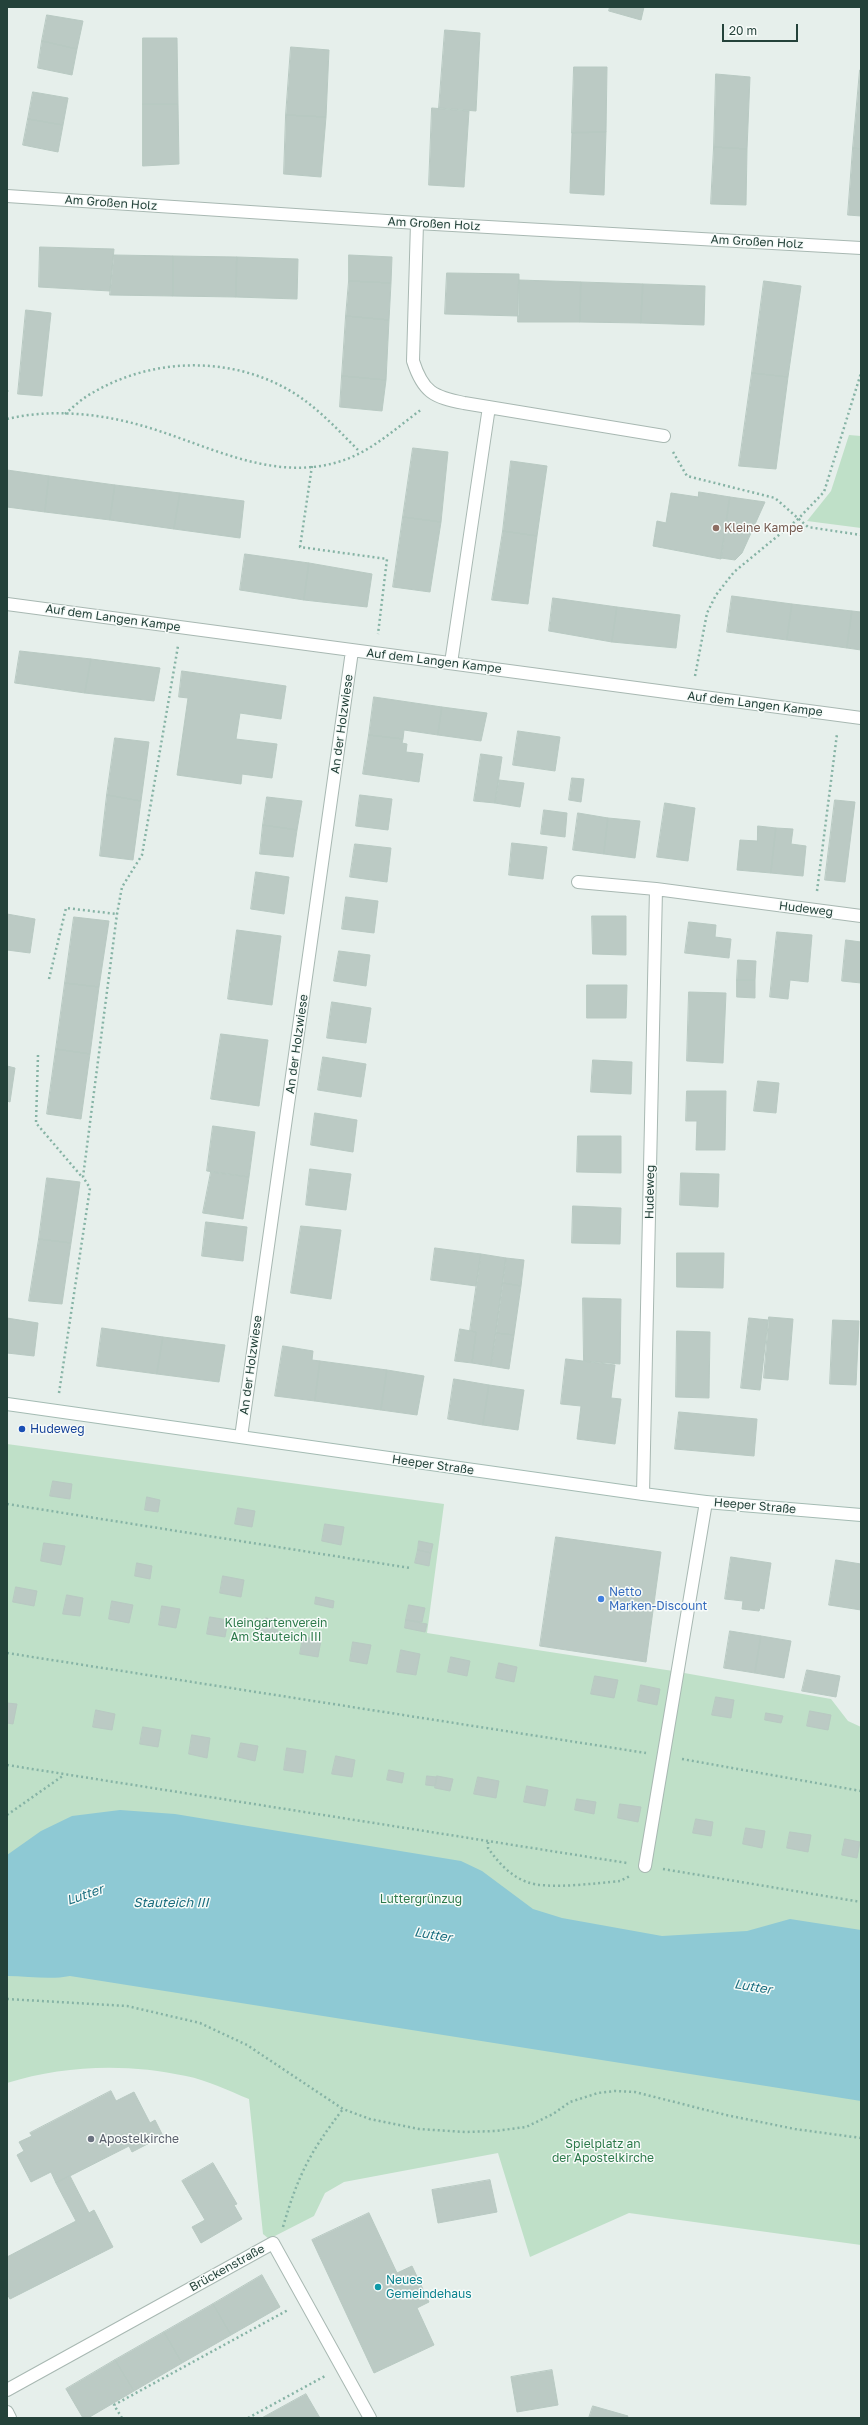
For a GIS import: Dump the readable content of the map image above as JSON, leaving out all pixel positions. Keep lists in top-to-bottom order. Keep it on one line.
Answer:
{"streets":{"street":["Am Großen Holz","Auf dem Langen Kampe","An der Holzwiese","Hudeweg","Heeper Straße","Brückenstraße"]},"crossings":[["Auf dem Langen Kampe","An der Holzwiese"],["An der Holzwiese","Heeper Straße"],["Hudeweg","Heeper Straße"]],"water":["Lutter","Stauteich III"],"parks":["Kleingartenverein Am Stauteich III","Luttergrünzug","Spielplatz an der Apostelkirche"],"places":["Kleine Kampe","Hudeweg","Netto Marken-Discount","Apostelkirche","Neues Gemeindehaus"],"scale_bar":"20 m"}
